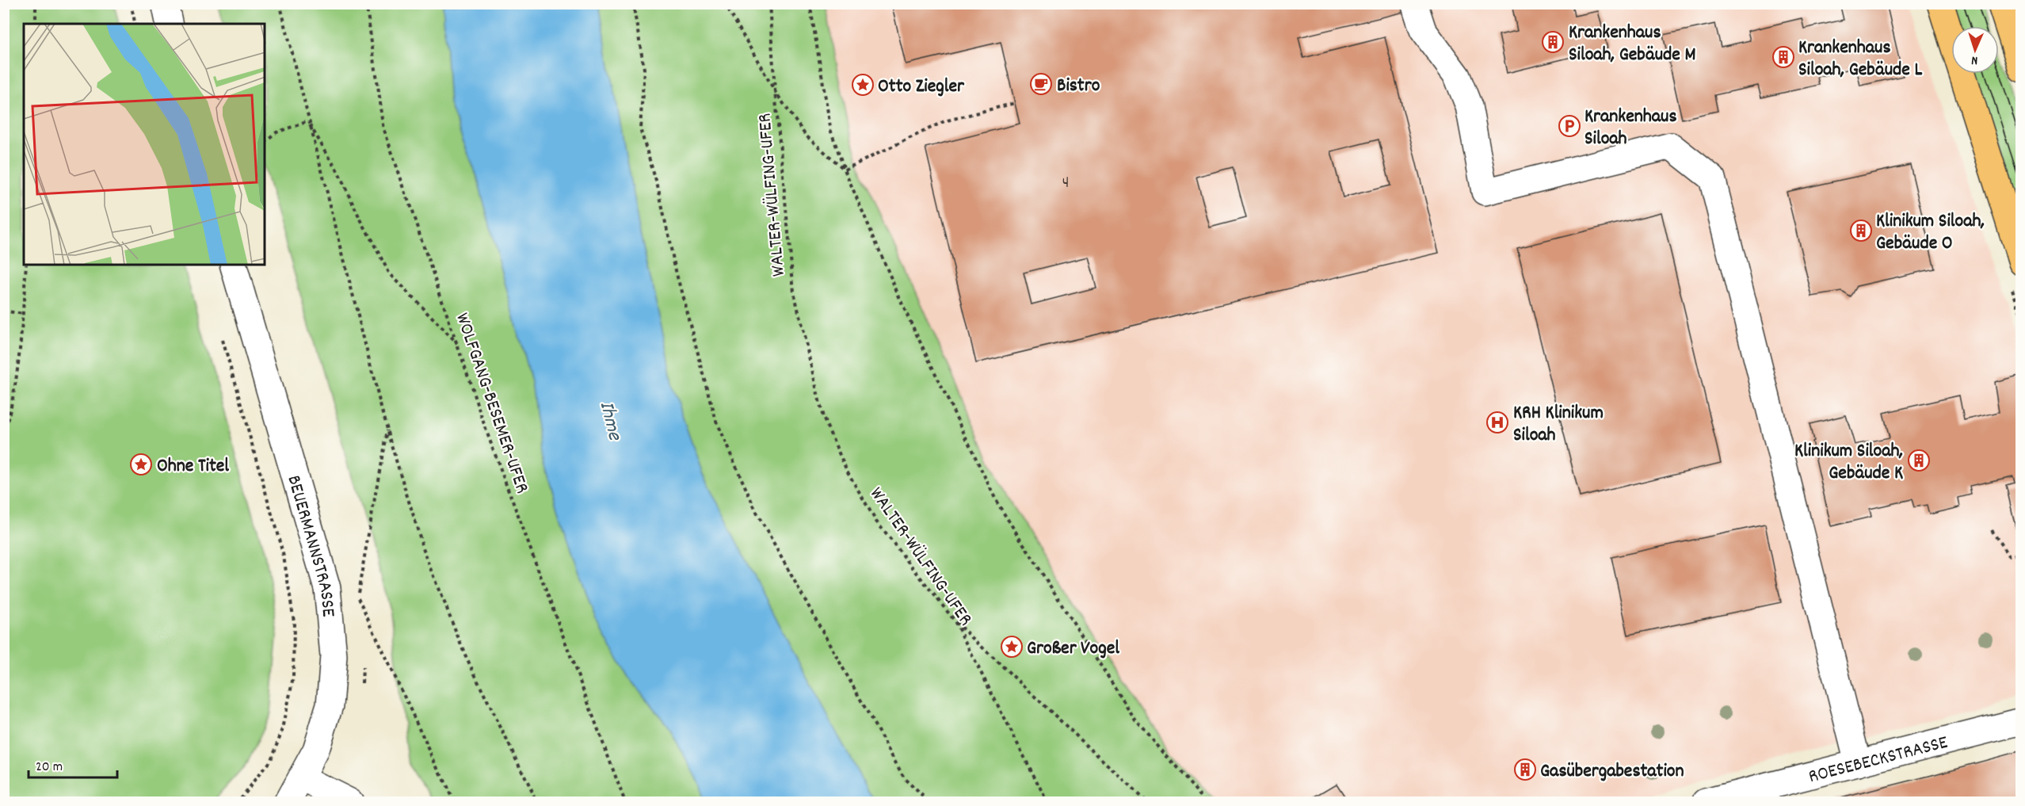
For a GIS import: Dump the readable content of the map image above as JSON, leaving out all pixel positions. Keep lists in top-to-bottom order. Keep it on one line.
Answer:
{"streets":{"street":["BEUERMANNSTRASSE","ROESEBECKSTRASSE"],"path":["WALTER-WÜLFING-UFER","WOLFGANG-BESEMER-UFER"]},"water":["Ihme"],"places":{"building":["Krankenhaus Siloah, Gebäude M","Krankenhaus Siloah, Gebäude L","Klinikum Siloah, Gebäude O","Klinikum Siloah, Gebäude K","Gasübergabestation"],"cafe":["Bistro"],"place":["Otto Ziegler","Ohne Titel","Großer Vogel"],"parking":["Krankenhaus Siloah"],"hospital":["KRH Klinikum Siloah"]},"house_numbers":["4"],"scale_bar":"20 m","north":"bottom"}
